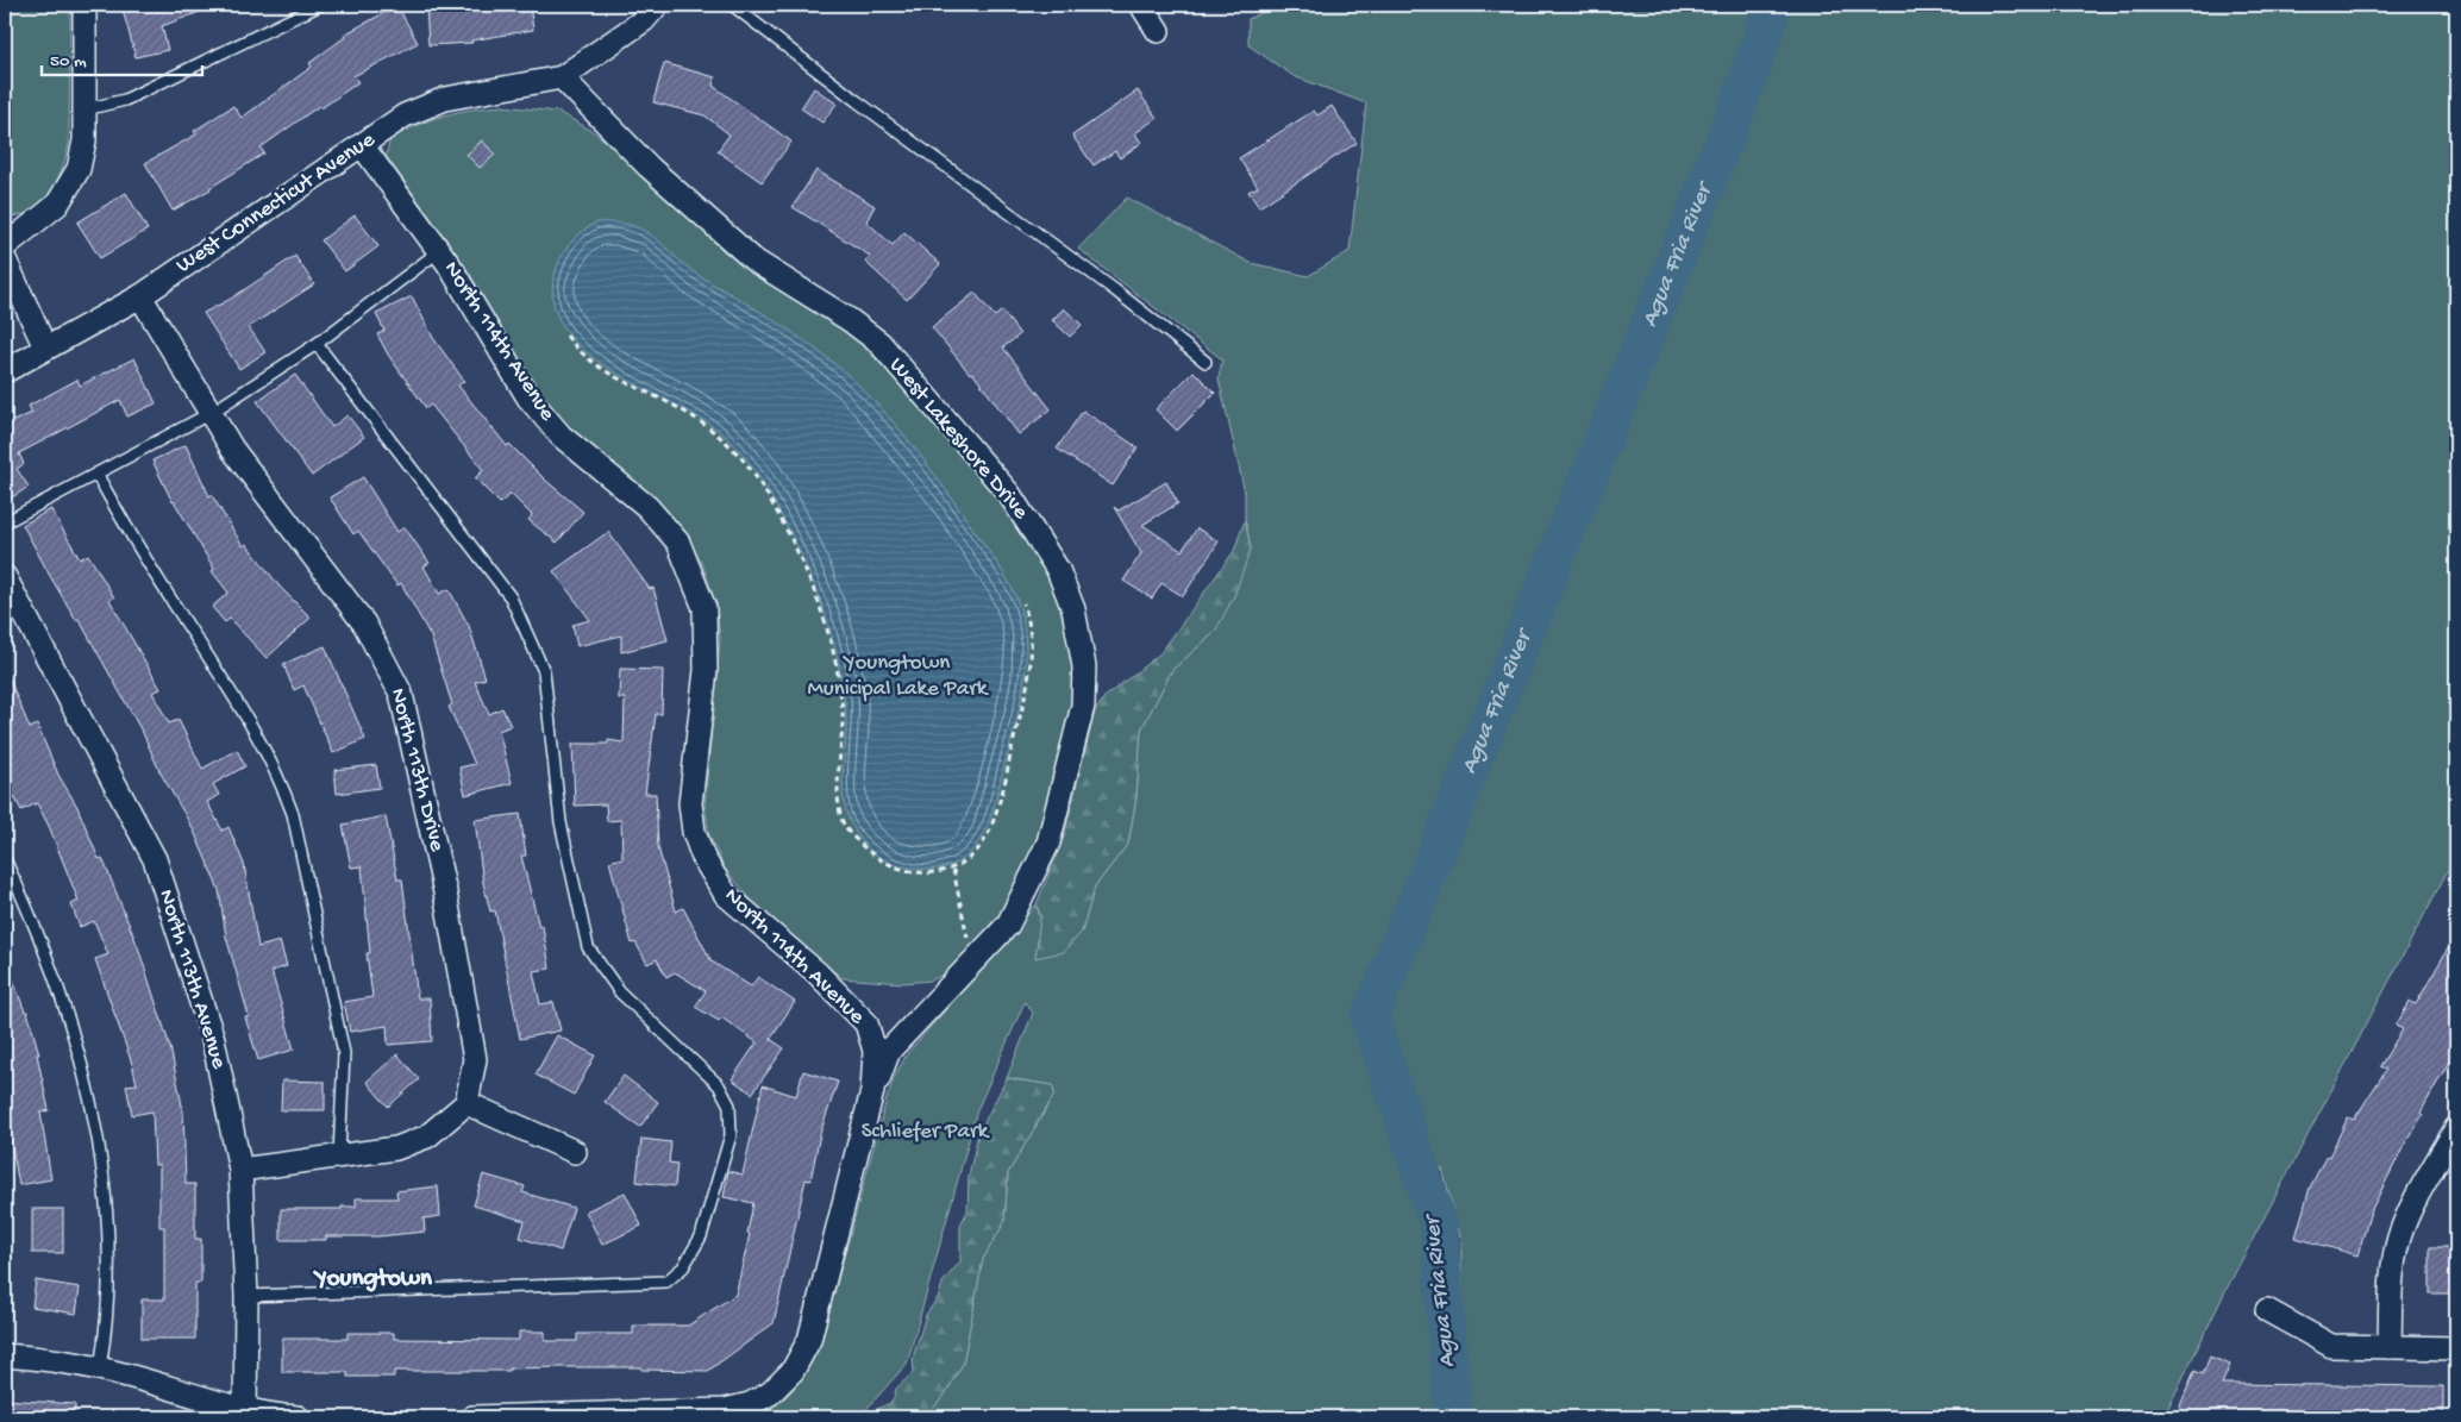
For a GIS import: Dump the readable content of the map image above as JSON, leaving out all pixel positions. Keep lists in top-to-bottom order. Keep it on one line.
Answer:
{"streets":{"street":["West Connecticut Avenue","North 114th Avenue","West Lakeshore Drive","North 113th Drive","North 113th Avenue"]},"crossings":[["West Connecticut Avenue","North 114th Avenue"],["West Connecticut Avenue","West Lakeshore Drive"],["West Connecticut Avenue","North 113th Drive"],["North 114th Avenue","West Lakeshore Drive"]],"districts":["Youngtown"],"water":["Agua Fria River"],"parks":["Youngtown Municipal Lake Park","Schliefer Park"],"scale_bar":"50 m"}
